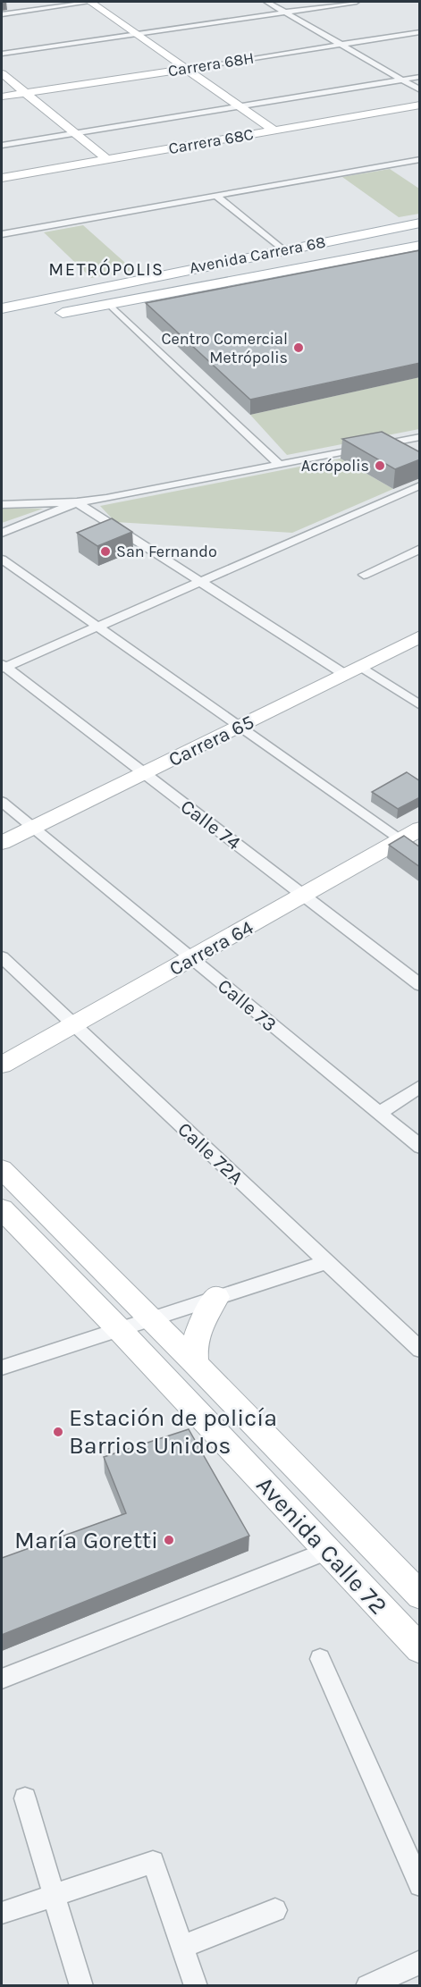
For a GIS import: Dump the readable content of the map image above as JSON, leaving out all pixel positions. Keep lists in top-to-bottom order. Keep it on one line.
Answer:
{"streets":{"main road":["Avenida Carrera 68"],"street":["Carrera 68H","Carrera 68C","Carrera 65","Calle 74","Carrera 64","Calle 73","Calle 72A","Avenida Calle 72"]},"crossings":[["Carrera 65","Calle 74"],["Carrera 65","Calle 73"],["Calle 74","Carrera 64"],["Carrera 64","Calle 73"],["Carrera 64","Calle 72A"]],"districts":["METRÓPOLIS"],"places":["Centro Comercial Metrópolis","Acrópolis","San Fernando","Estación de policía Barrios Unidos","María Goretti"]}
